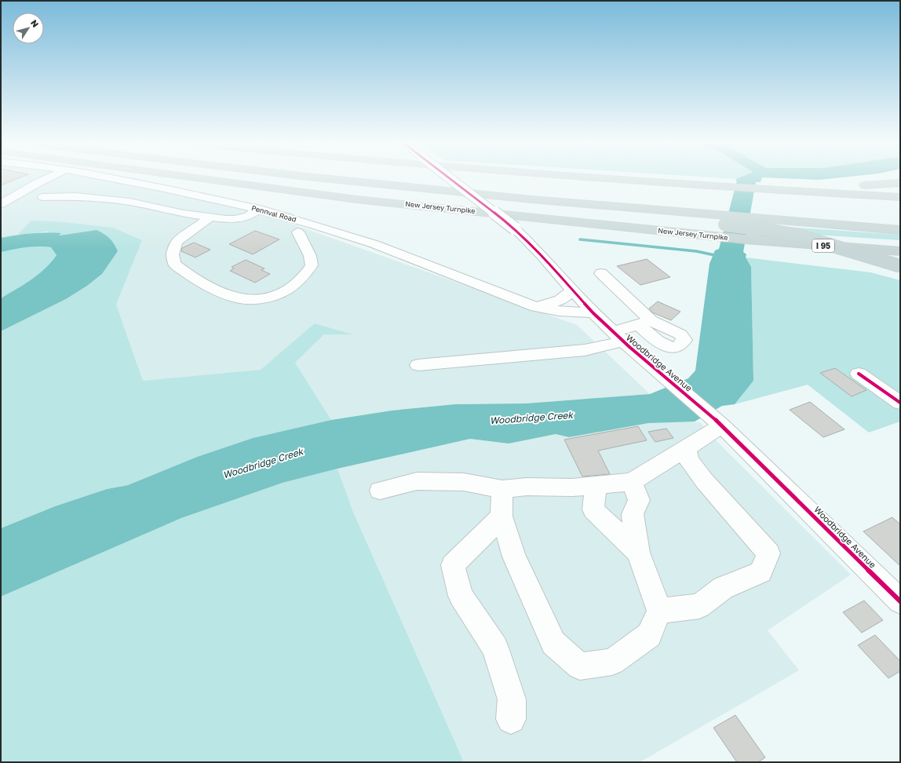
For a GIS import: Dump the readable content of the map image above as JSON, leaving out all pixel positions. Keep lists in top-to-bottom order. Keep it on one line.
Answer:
{"streets":{"highway":["New Jersey Turnpike","I 95"],"street":["Pennval Road","Woodbridge Avenue"]},"crossings":[["New Jersey Turnpike","I 95"],["Pennval Road","Woodbridge Avenue"]],"water":["Woodbridge Creek"],"north":"top right"}
